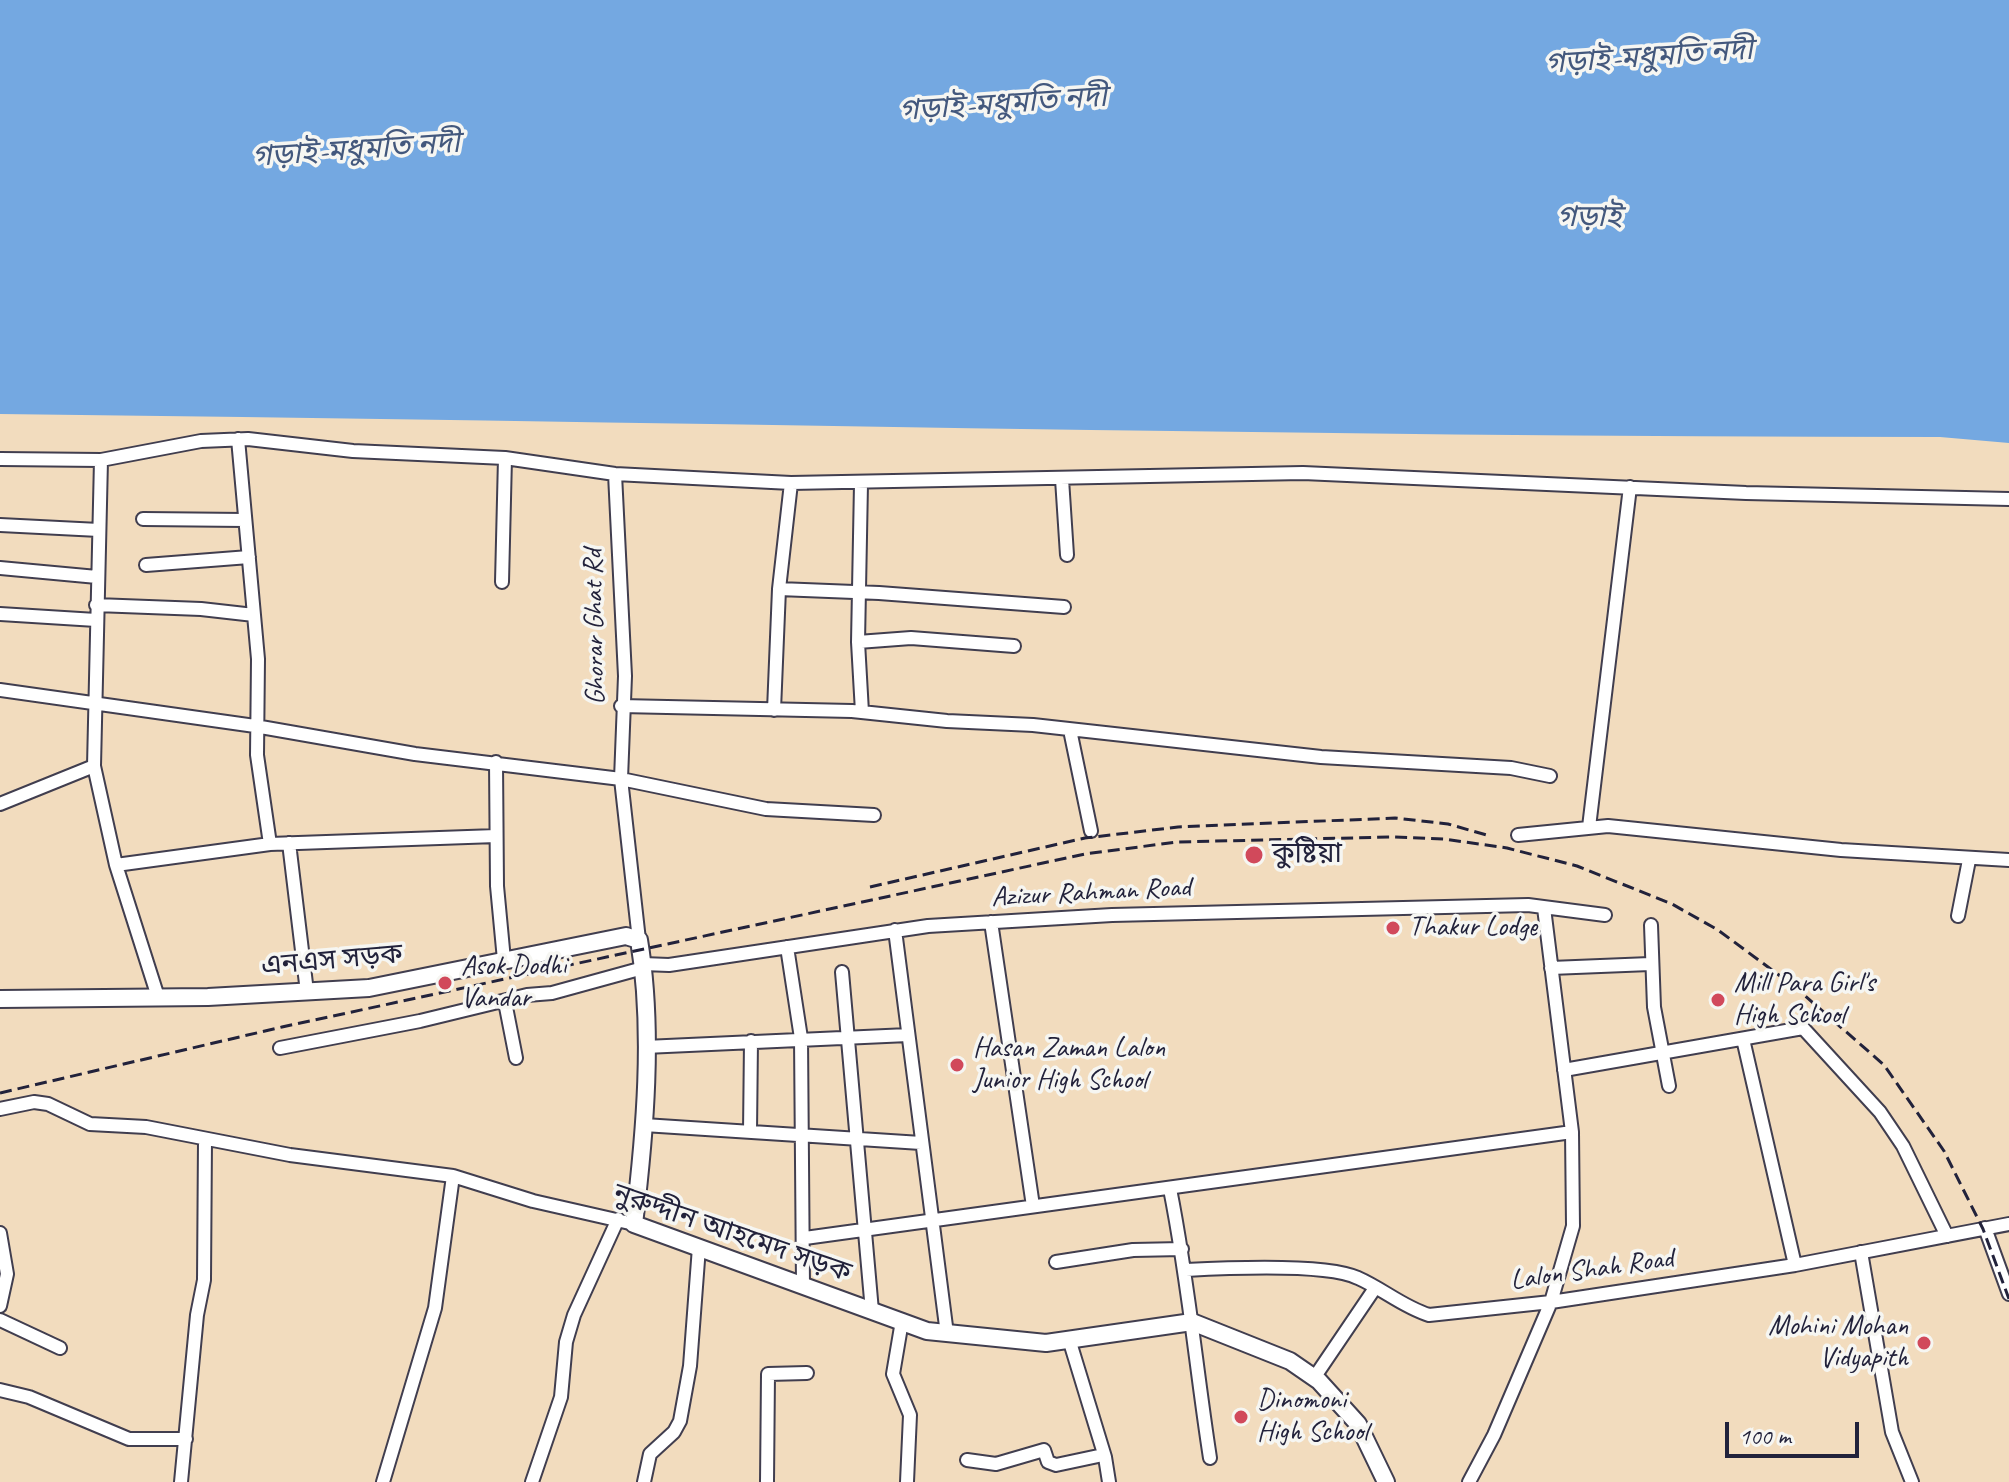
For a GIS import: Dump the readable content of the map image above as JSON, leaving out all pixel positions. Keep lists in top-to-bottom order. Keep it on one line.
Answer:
{"streets":{"main road":["এনএস সড়ক","নুরুদ্দীন আহমেদ সড়ক"],"street":["Ghorar Ghat Rd","Azizur Rahman Road","Lalon Shah Road"]},"crossings":[["Ghorar Ghat Rd","এনএস সড়ক"]],"water":["গড়াই-মধুমতি নদী","গড়াই"],"places":["কুষ্টিয়া","Thakur Lodge","Asok Dodhi Vandar","Mill Para Girl's High School","Hasan Zaman Lalon Junior High School","Mohini Mohan Vidyapith","Dinomoni High School"],"scale_bar":"100 m"}
